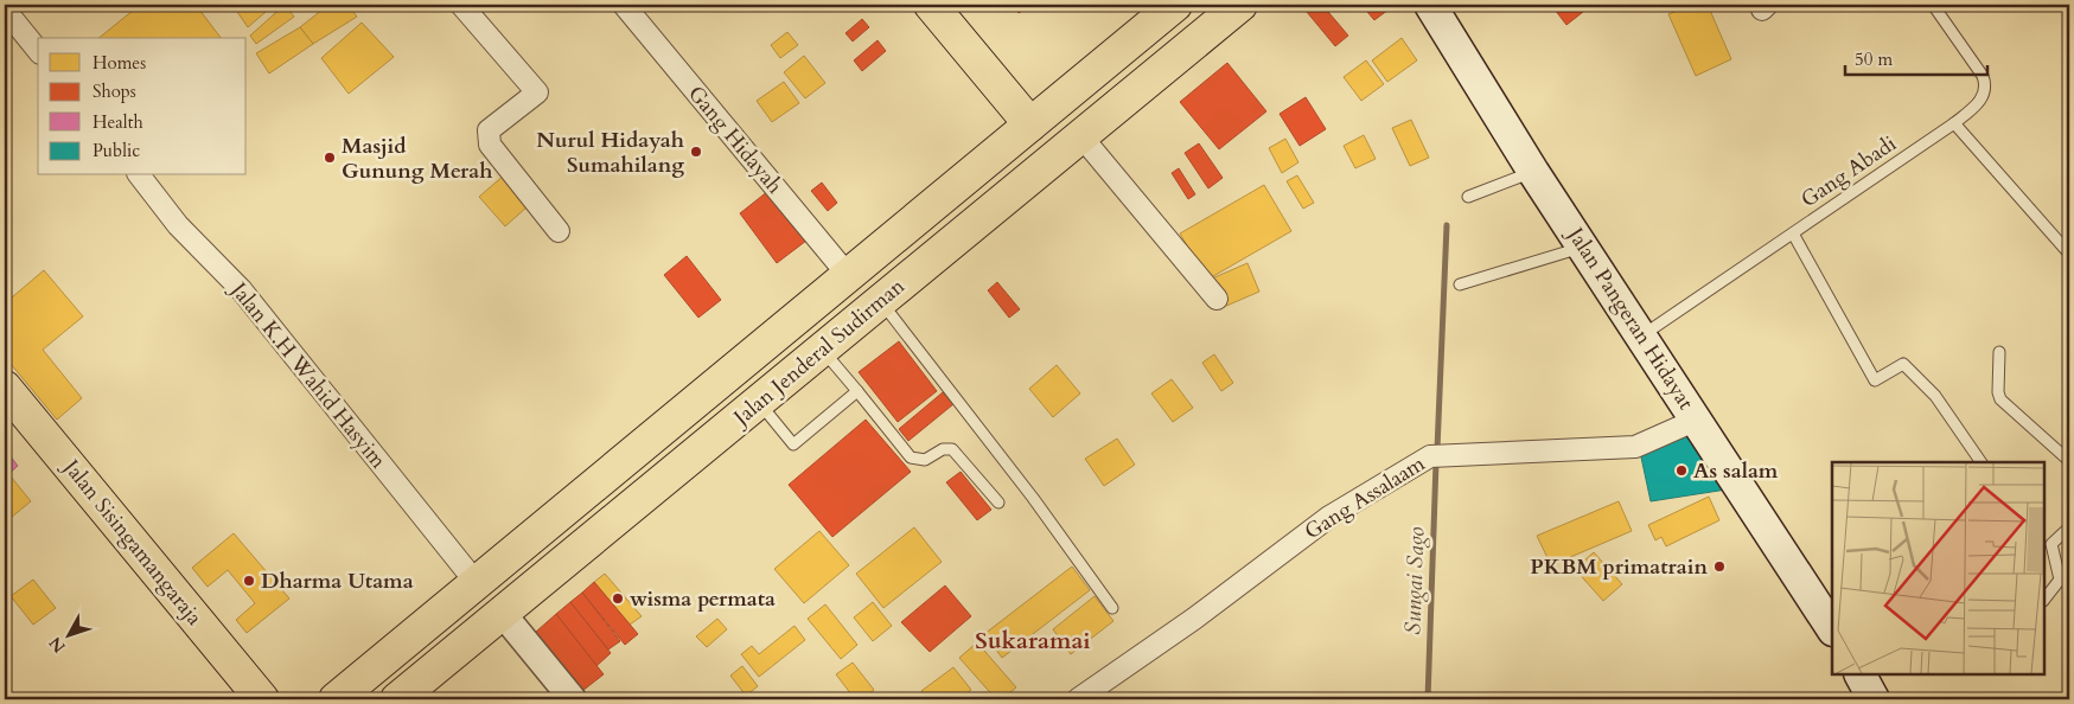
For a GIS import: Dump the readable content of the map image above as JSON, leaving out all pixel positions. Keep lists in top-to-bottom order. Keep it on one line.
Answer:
{"streets":{"main road":["Jalan Pangeran Hidayat","Jalan Jenderal Sudirman","Jalan Sisingamangaraja"],"street":["Gang Hidayah","Jalan K.H Wahid Hasyim","Gang Assalaam"],"lane":["Gang Abadi"]},"crossings":[["Gang Hidayah","Jalan Jenderal Sudirman"],["Gang Abadi","Jalan Pangeran Hidayat"],["Jalan Pangeran Hidayat","Gang Assalaam"],["Jalan Jenderal Sudirman","Jalan K.H Wahid Hasyim"]],"districts":["Sukaramai"],"water":["Sungai Sago"],"places":["Nurul Hidayah Sumahilang","Masjid Gunung Merah","As salam","PKBM primatrain","Dharma Utama","wisma permata"],"legend":["Homes","Shops","Health","Public"],"scale_bar":"50 m","north":"bottom left"}
